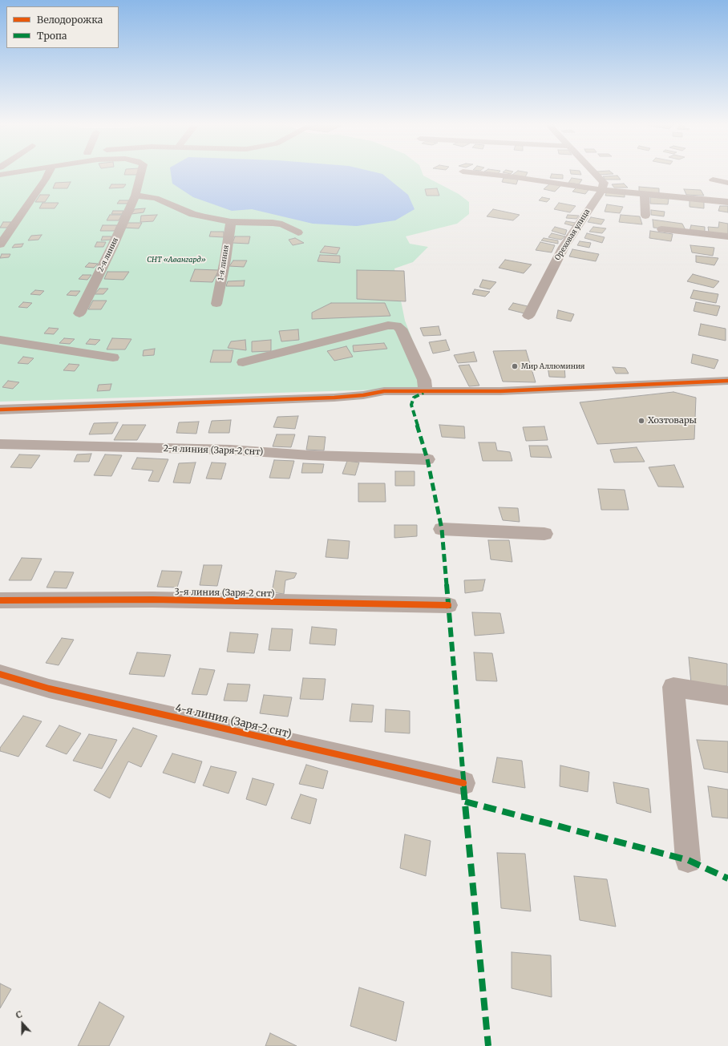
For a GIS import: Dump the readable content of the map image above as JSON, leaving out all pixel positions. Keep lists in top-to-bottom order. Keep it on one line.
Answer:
{"streets":{"street":["Ореховая улица","2-я линия","1-я линия","2-я линия (Заря-2 снт)","3-я линия (Заря-2 снт)","4-я линия (Заря-2 снт)"]},"parks":["СНТ «Авангард»"],"places":["Мир Аллюминия","Хозтовары"],"legend":["Велодорожка","Тропа"],"north":"top"}
